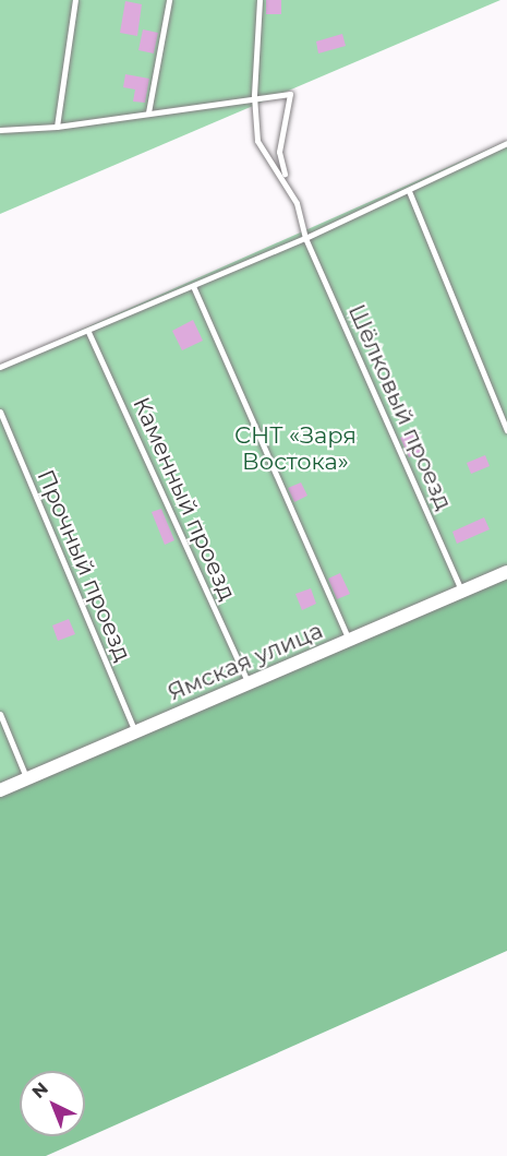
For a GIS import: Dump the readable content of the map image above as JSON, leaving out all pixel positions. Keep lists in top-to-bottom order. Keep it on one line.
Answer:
{"streets":{"street":["Ямская улица"],"lane":["Шёлковый проезд","Каменный проезд","Прочный проезд"]},"crossings":[["Шёлковый проезд","Ямская улица"],["Каменный проезд","Ямская улица"],["Прочный проезд","Ямская улица"]],"parks":["СНТ «Заря Востока»"],"north":"top left"}
